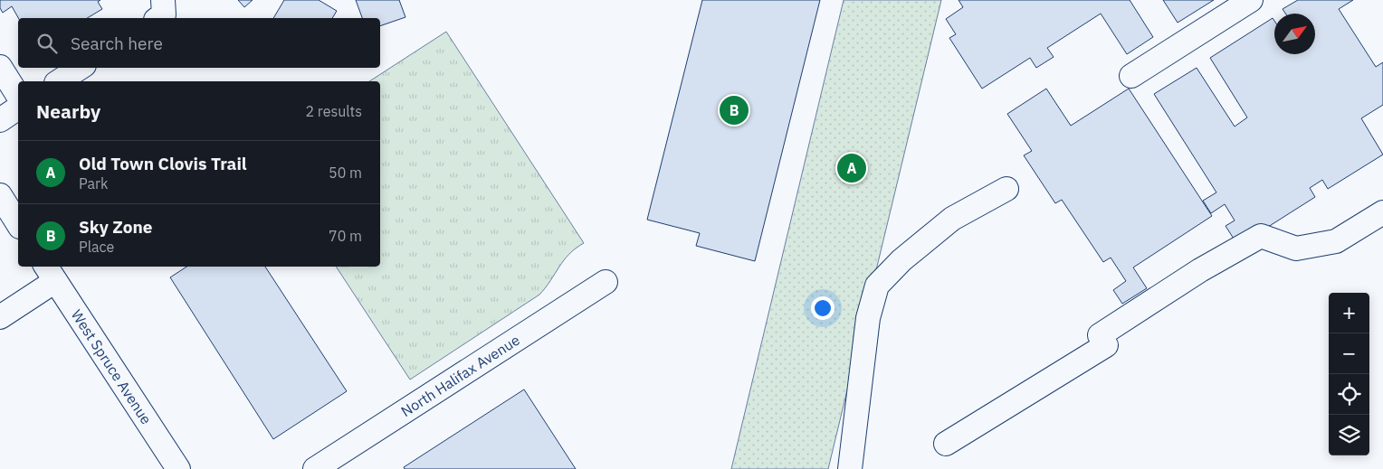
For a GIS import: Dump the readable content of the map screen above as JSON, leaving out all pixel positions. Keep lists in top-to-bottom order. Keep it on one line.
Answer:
{"streets":{"street":["West Spruce Avenue","North Halifax Avenue"]},"north":"top right","page":{"search":"Search here","heading":["Nearby","2 results"],"pins":["B","A"],"list":[{"mark":"A","name":"Old Town Clovis Trail","note":"Park","value":"50 m"},{"mark":"B","name":"Sky Zone","note":"Place","value":"70 m"}],"map_buttons":["+","−"]}}
